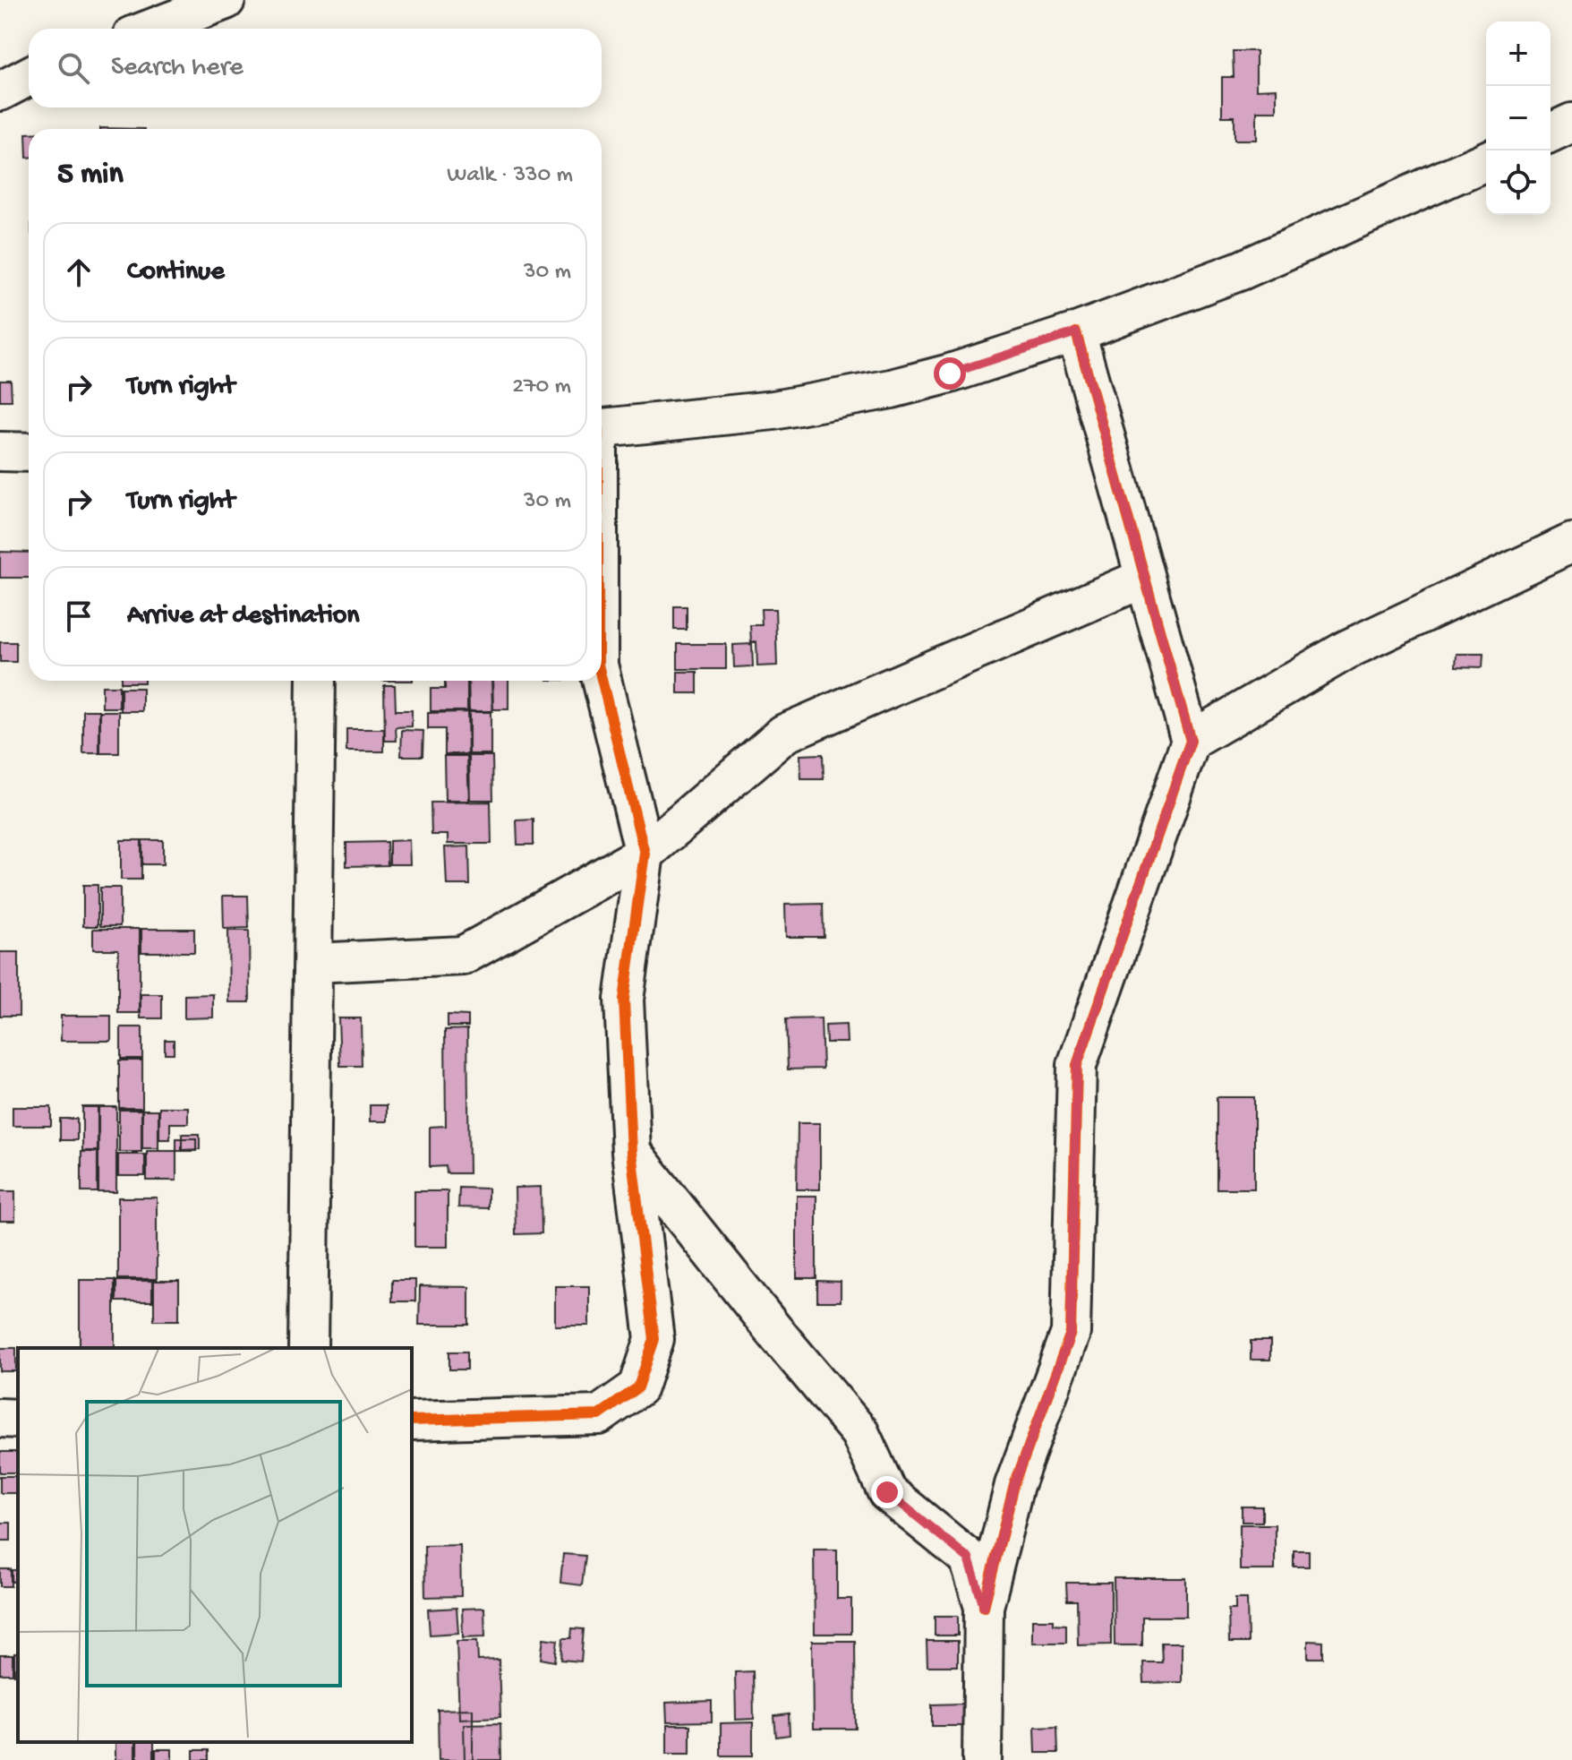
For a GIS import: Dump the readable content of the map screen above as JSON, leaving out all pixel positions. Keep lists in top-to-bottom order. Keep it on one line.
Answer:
{"page":{"map_buttons":["+","−"],"search":"Search here","heading":["5 min","Walk · 330 m"],"list":[["Continue","30 m"],["Turn right","270 m"],["Turn right","30 m"],"Arrive at destination"]}}
